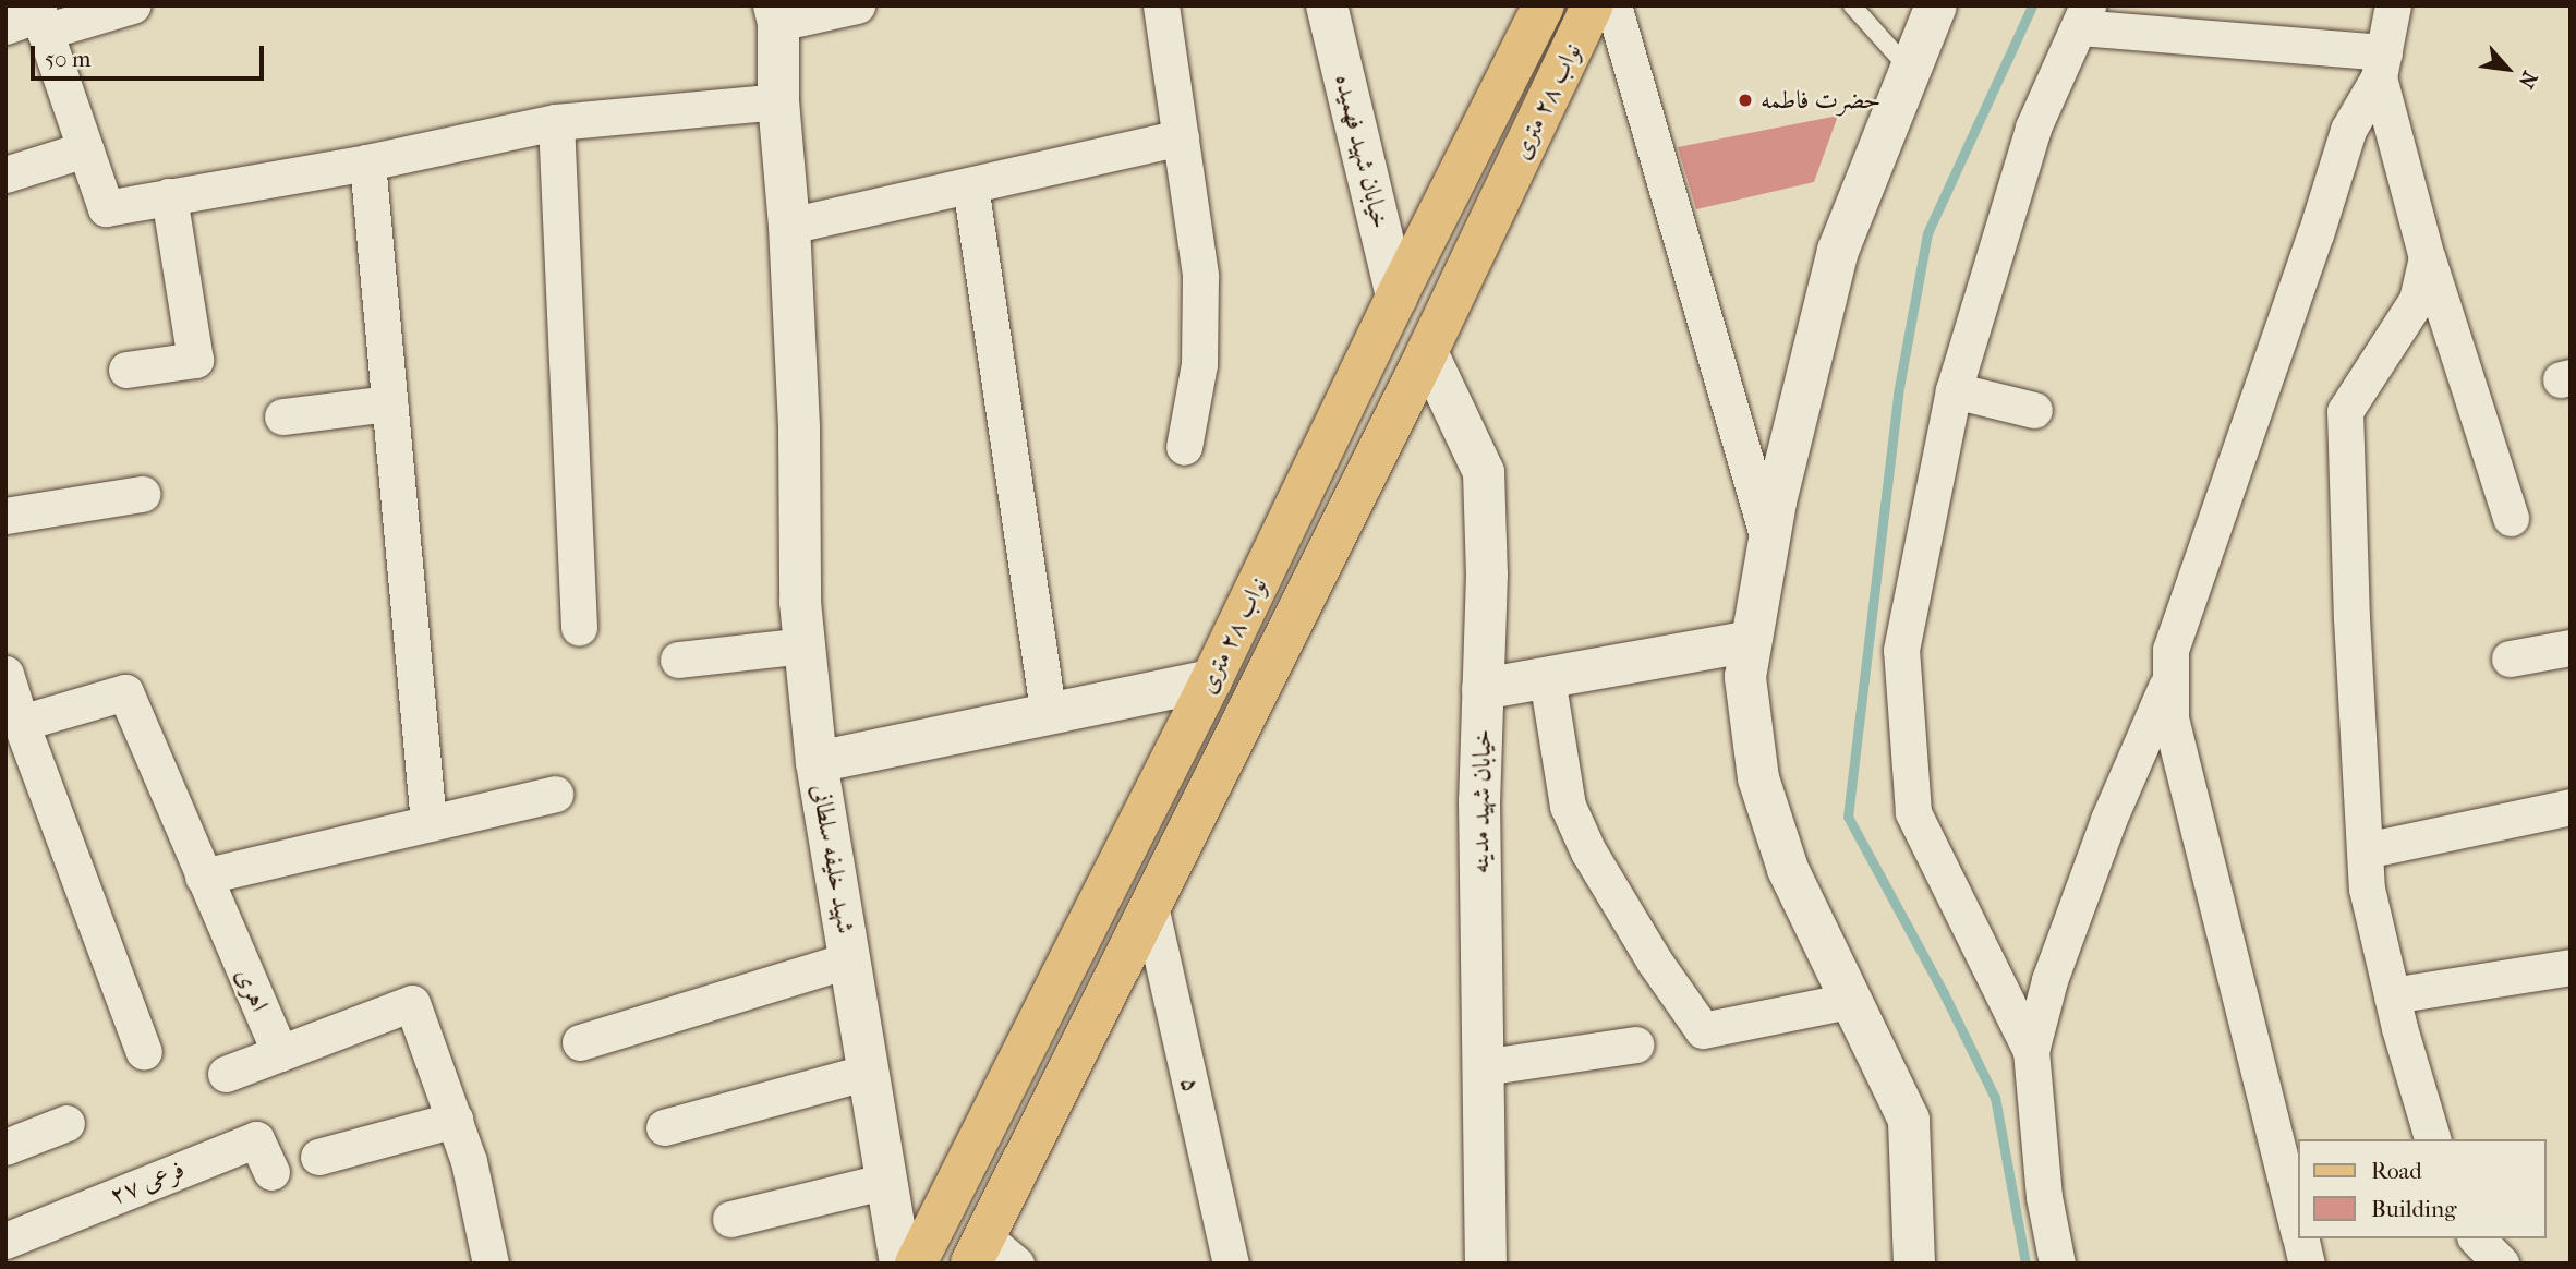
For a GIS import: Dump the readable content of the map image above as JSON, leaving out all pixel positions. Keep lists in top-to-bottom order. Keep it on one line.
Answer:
{"streets":{"main road":["نواب ۲۸ متری"],"street":["خیابان شهید فهمیده","خیابان شهید مدینه","شهید خلیفه سلطانی","اهری","۵","فرعی ۲۷"]},"crossings":[["نواب ۲۸ متری","خیابان شهید فهمیده"],["نواب ۲۸ متری","خیابان شهید مدینه"],["نواب ۲۸ متری","شهید خلیفه سلطانی"],["نواب ۲۸ متری","۵"]],"places":["حضرت فاطمه"],"legend":["Road","Building"],"scale_bar":"50 m","north":"bottom right"}
